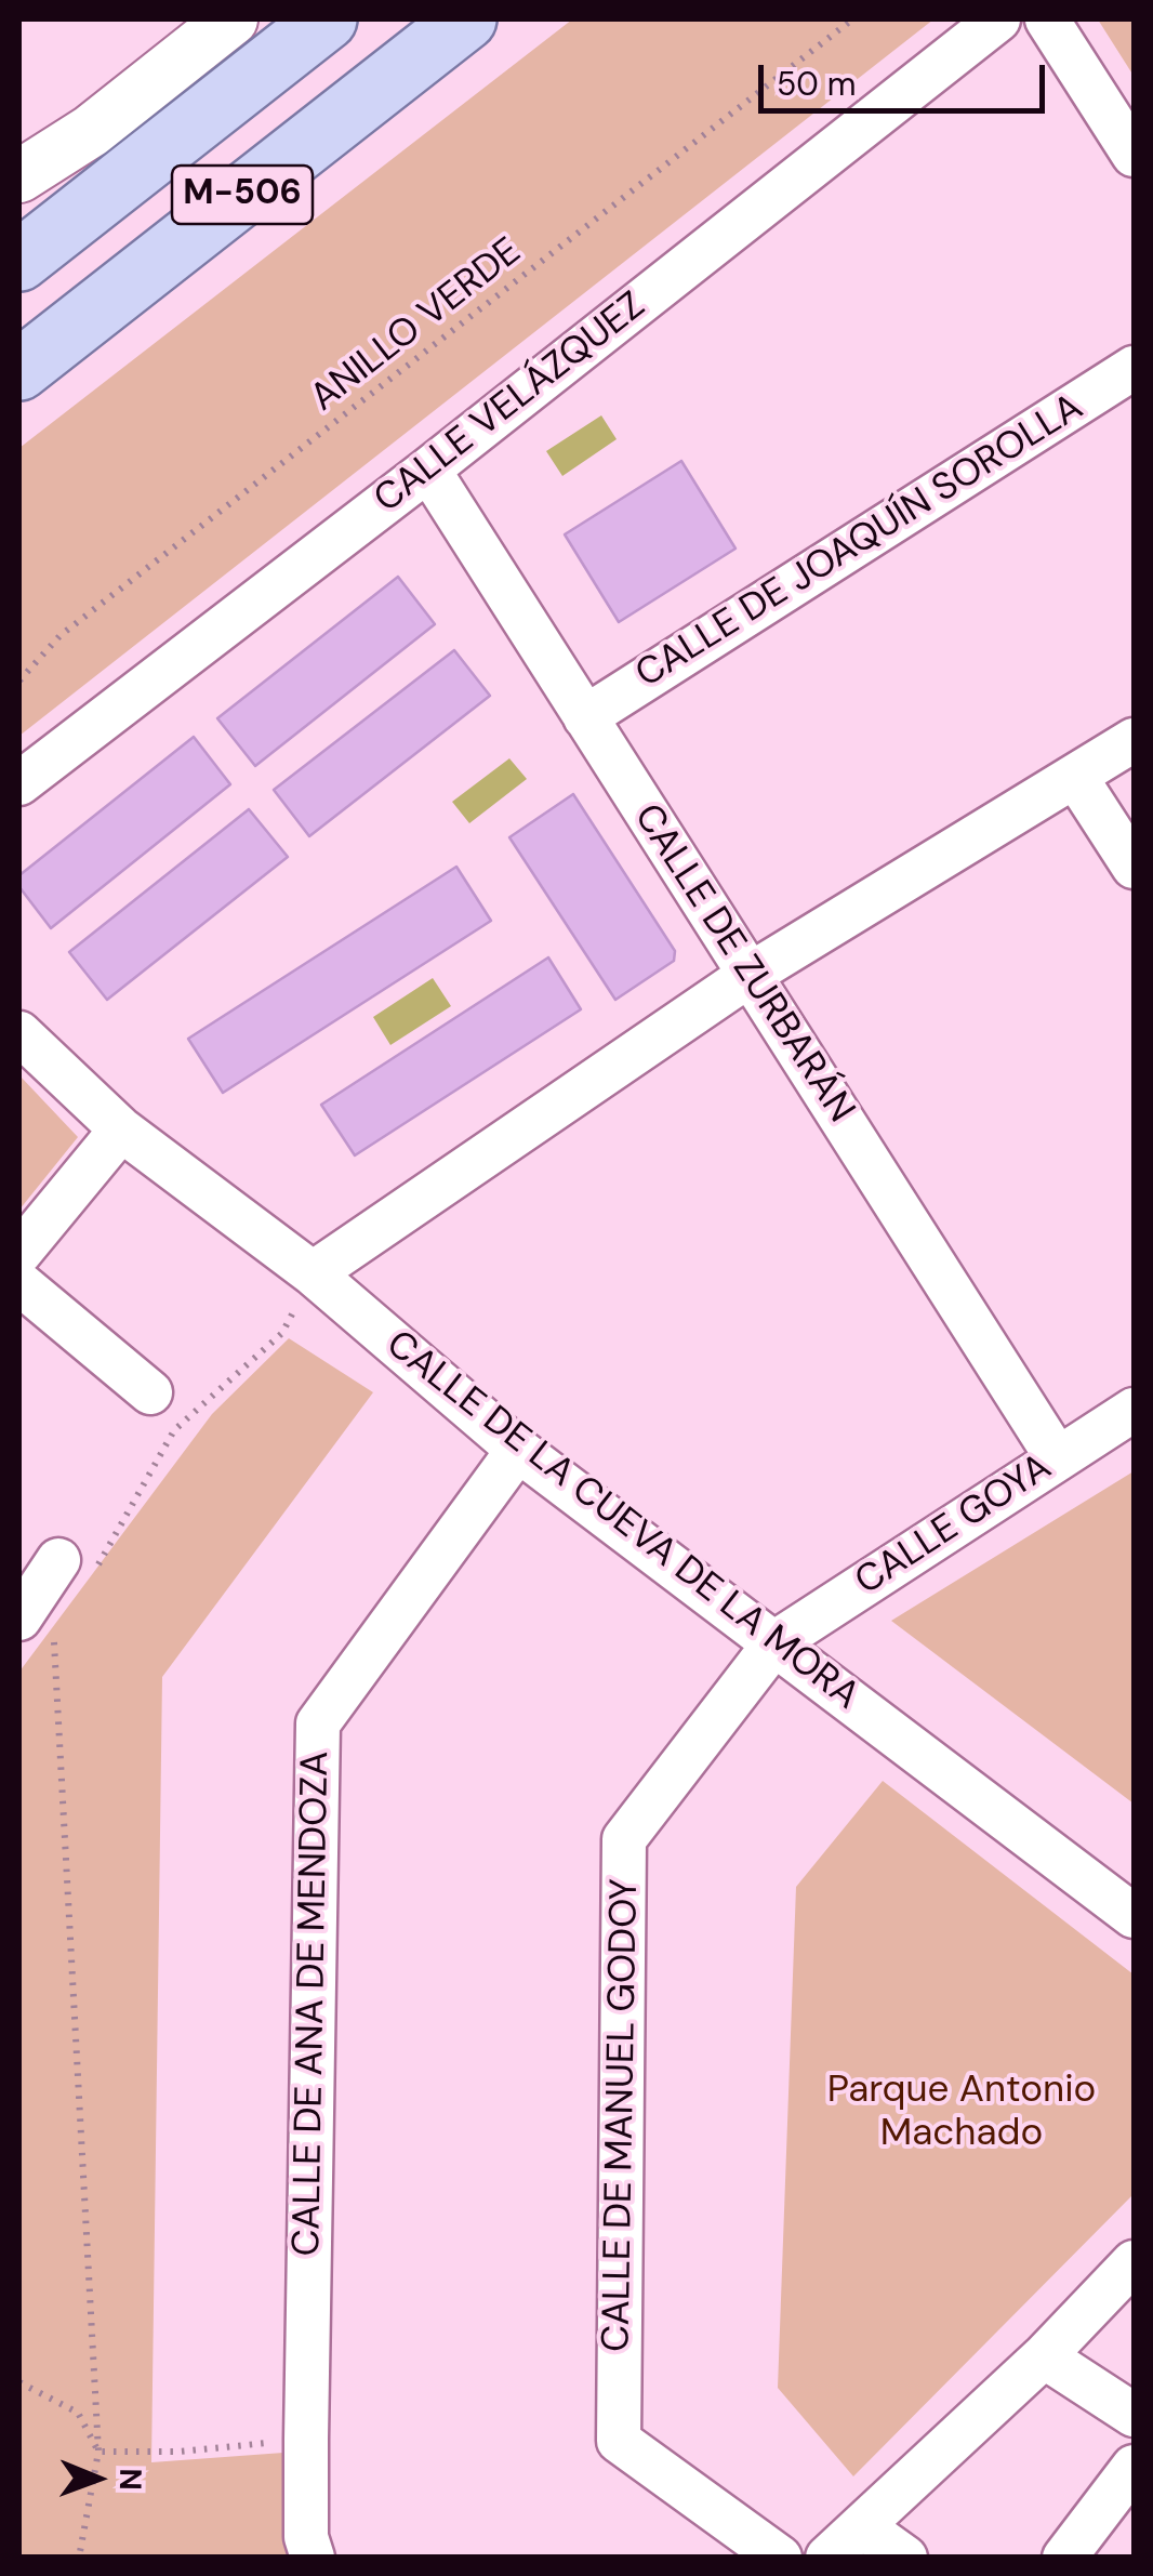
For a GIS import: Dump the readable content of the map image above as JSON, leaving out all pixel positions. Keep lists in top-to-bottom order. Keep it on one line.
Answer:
{"streets":{"main road":["M-506"],"street":["CALLE VELÁZQUEZ","CALLE DE JOAQUÍN SOROLLA","CALLE DE ZURBARÁN","CALLE DE LA CUEVA DE LA MORA","CALLE GOYA","CALLE DE ANA DE MENDOZA","CALLE DE MANUEL GODOY"],"path":["ANILLO VERDE"]},"crossings":[["CALLE VELÁZQUEZ","CALLE DE ZURBARÁN"],["CALLE DE JOAQUÍN SOROLLA","CALLE DE ZURBARÁN"],["CALLE DE ZURBARÁN","CALLE GOYA"],["CALLE DE LA CUEVA DE LA MORA","CALLE GOYA"],["CALLE DE LA CUEVA DE LA MORA","CALLE DE ANA DE MENDOZA"],["CALLE DE LA CUEVA DE LA MORA","CALLE DE MANUEL GODOY"],["CALLE GOYA","CALLE DE MANUEL GODOY"]],"parks":["Parque Antonio Machado"],"scale_bar":"50 m","north":"right"}
